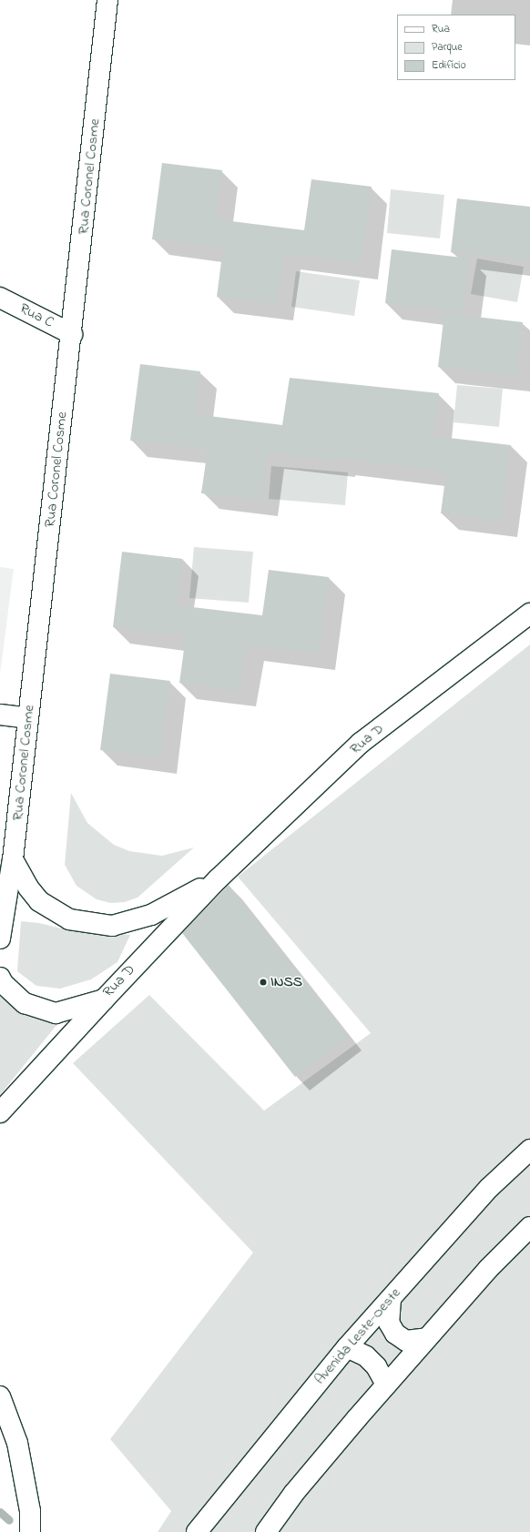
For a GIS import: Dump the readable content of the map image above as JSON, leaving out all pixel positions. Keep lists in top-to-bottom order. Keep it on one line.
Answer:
{"streets":{"street":["Rua Coronel Cosme","Rua C","Rua D","Avenida Leste-Oeste"]},"crossings":[["Rua Coronel Cosme","Rua C"],["Rua Coronel Cosme","Rua D"]],"places":["INSS"],"legend":["Rua","Parque","Edifício"]}
